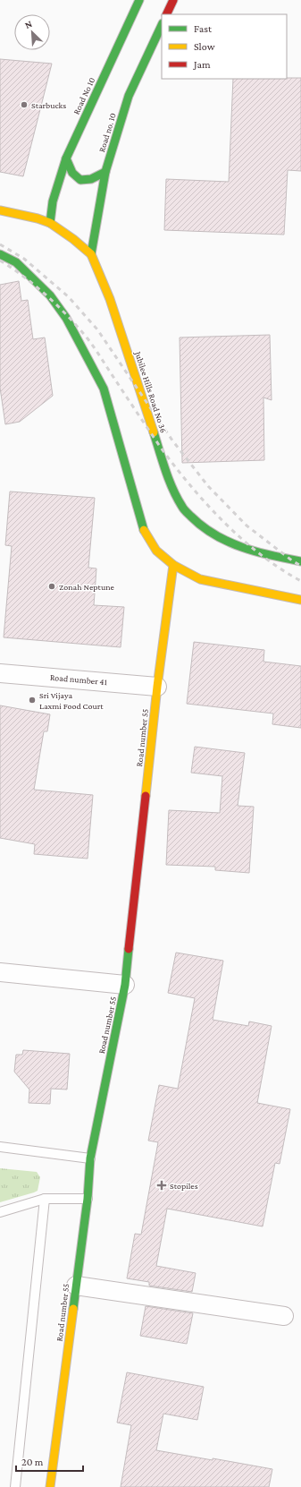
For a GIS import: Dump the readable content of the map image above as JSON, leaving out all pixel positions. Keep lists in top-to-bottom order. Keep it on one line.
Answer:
{"streets":{"main road":["Road No 10","Road no. 10","Jubilee Hills Road No 36","Road number 55"],"street":["Road number 41"]},"crossings":[["Road No 10","Jubilee Hills Road No 36"],["Road no. 10","Jubilee Hills Road No 36"],["Road number 41","Road number 55"]],"places":{"other":["Starbucks","Zonah Neptune","Sri Vijaya Laxmi Food Court"],"health":["Stopiles"]},"legend":["Fast","Slow","Jam"],"scale_bar":"20 m","north":"top left"}
